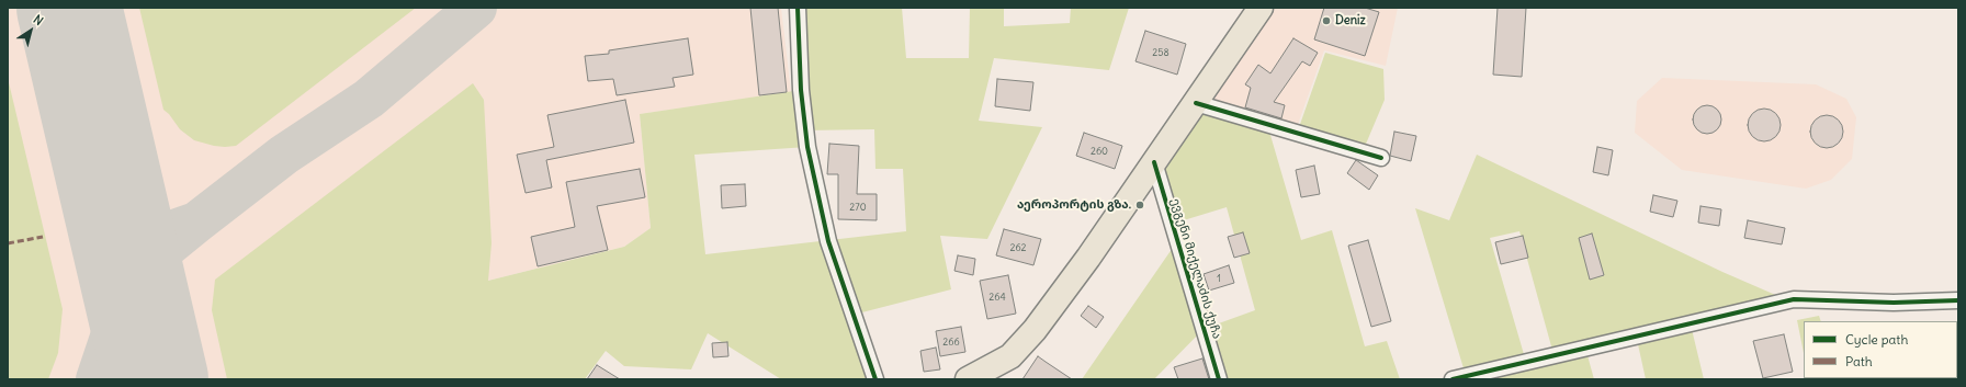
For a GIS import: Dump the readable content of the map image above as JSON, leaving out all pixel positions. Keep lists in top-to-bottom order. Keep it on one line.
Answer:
{"streets":{"street":["ევგენი მიქელაძის ქუჩა"]},"places":["Deniz","აეროპორტის გზა."],"house_numbers":["258","260","270","262","1","264","266"],"legend":["Cycle path","Path"],"north":"top right"}
